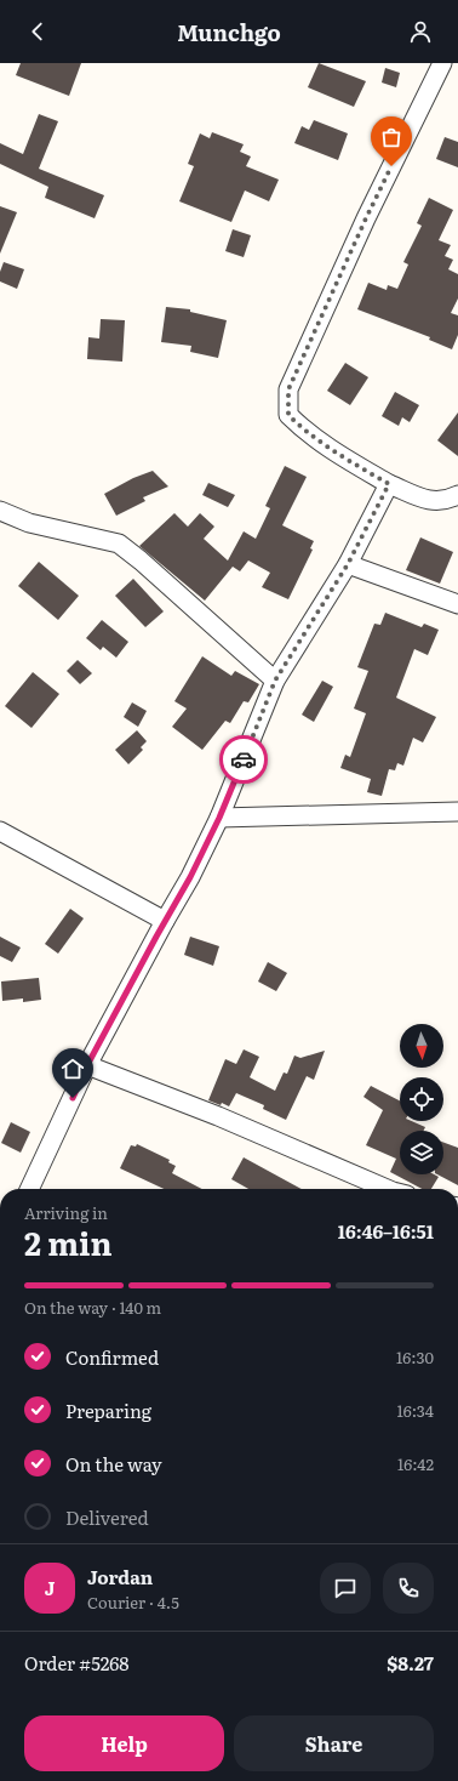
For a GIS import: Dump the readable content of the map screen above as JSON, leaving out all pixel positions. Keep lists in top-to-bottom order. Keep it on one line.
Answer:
{"north":"bottom","page":{"header":"Munchgo","heading":["2 min","Arriving in","16:46–16:51"],"panel":["Jordan","Courier · 4.5","Order #5268","$8.27"],"bar":"On the way · 140 m","list":[["Confirmed","16:30"],["Preparing","16:34"],["On the way","16:42"],"Delivered"],"round":"J","buttons":["Help","Share"]}}
